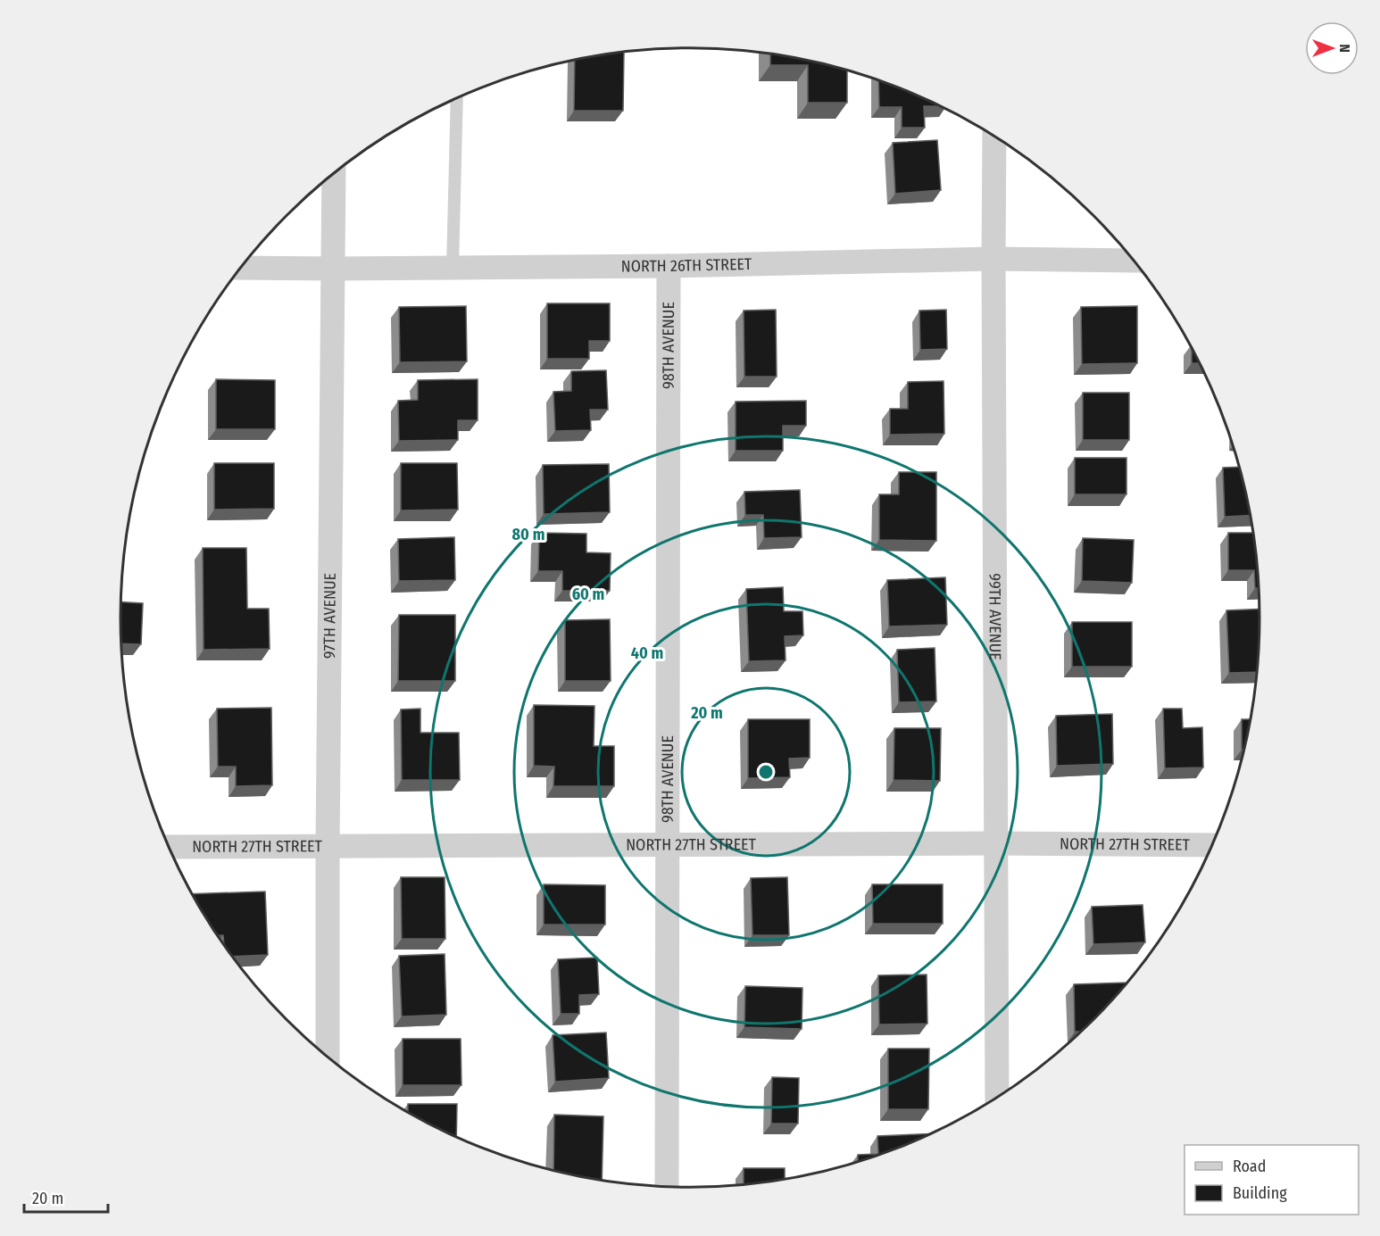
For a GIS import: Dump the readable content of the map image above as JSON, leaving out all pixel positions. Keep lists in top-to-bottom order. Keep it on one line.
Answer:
{"streets":{"street":["NORTH 26TH STREET","98TH AVENUE","97TH AVENUE","99TH AVENUE","NORTH 27TH STREET"]},"crossings":[["NORTH 26TH STREET","98TH AVENUE"],["NORTH 26TH STREET","97TH AVENUE"],["NORTH 26TH STREET","99TH AVENUE"],["98TH AVENUE","NORTH 27TH STREET"],["97TH AVENUE","NORTH 27TH STREET"],["99TH AVENUE","NORTH 27TH STREET"]],"legend":["Road","Building"],"scale_bar":"20 m","north":"right","rings":["80 m","60 m","40 m","20 m"]}
